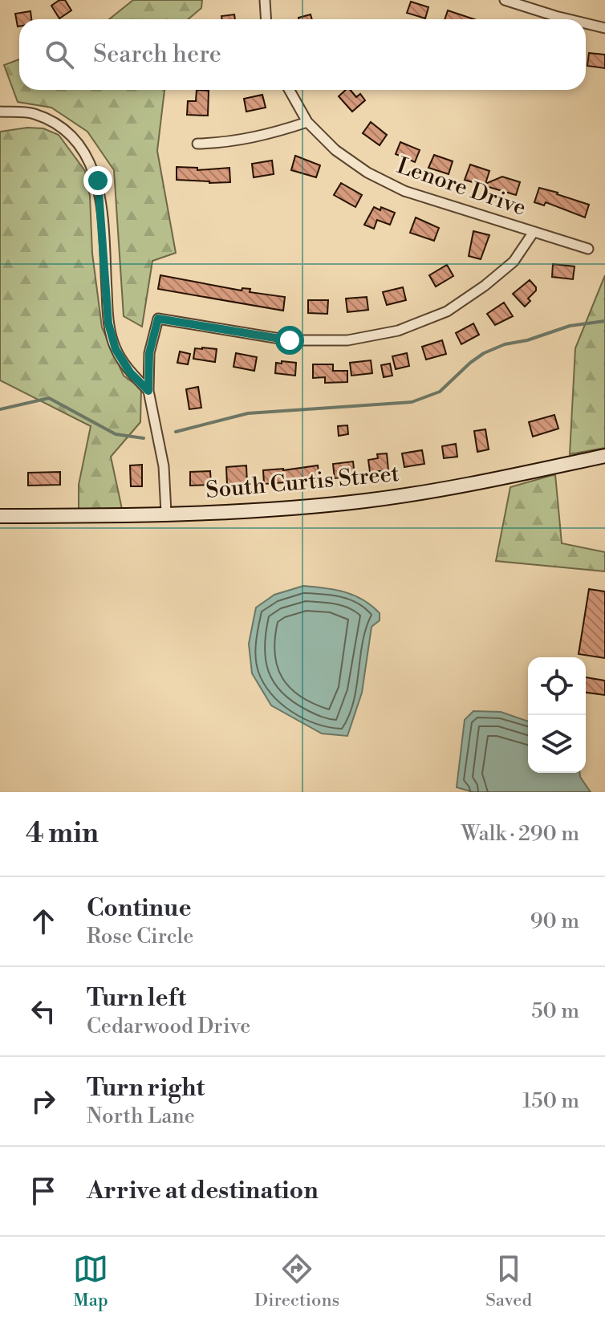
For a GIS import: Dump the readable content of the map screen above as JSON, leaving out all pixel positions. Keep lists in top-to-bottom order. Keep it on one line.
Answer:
{"streets":{"street":["Lenore Drive","South Curtis Street"]},"page":{"search":"Search here","heading":["4 min","Walk · 290 m"],"list":[["Continue","Rose Circle","90 m"],["Turn left","Cedarwood Drive","50 m"],["Turn right","North Lane","150 m"],"Arrive at destination"],"nav":["Map","Directions","Saved"]}}
